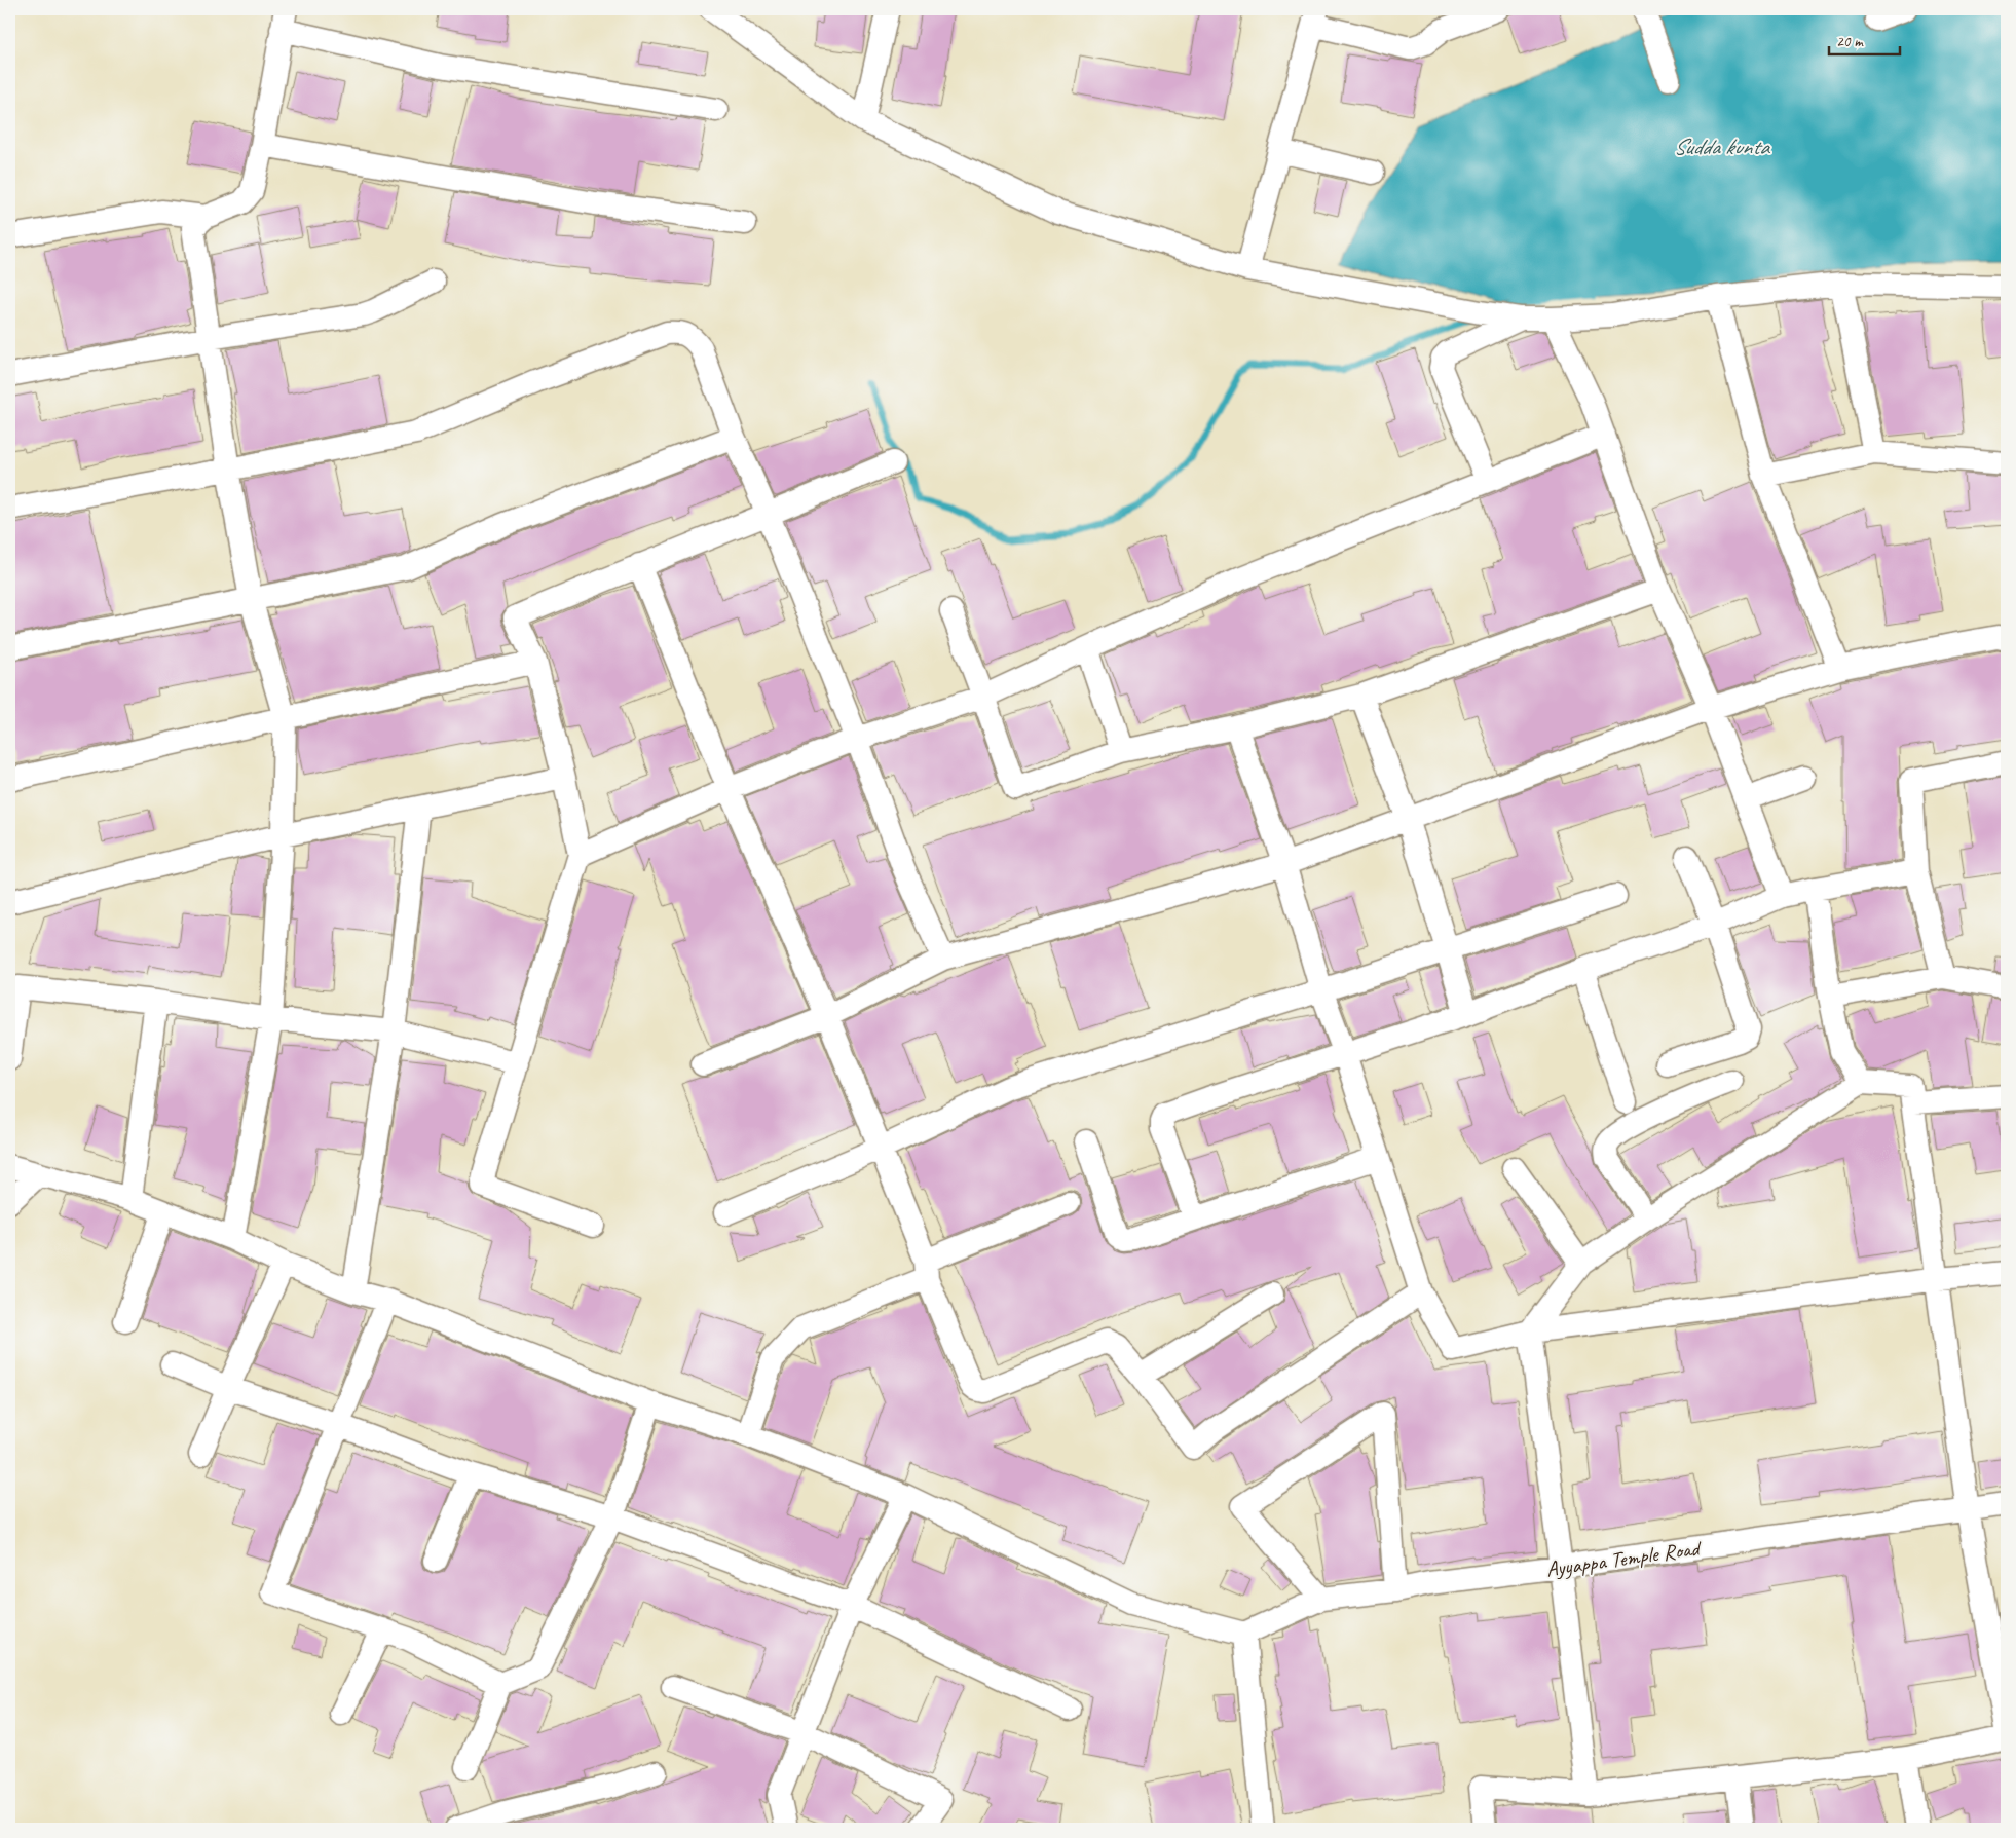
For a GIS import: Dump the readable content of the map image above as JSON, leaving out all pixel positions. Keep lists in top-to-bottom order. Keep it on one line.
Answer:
{"streets":{"street":["Ayyappa Temple Road"]},"water":["Sudda kunta"],"scale_bar":"20 m"}
